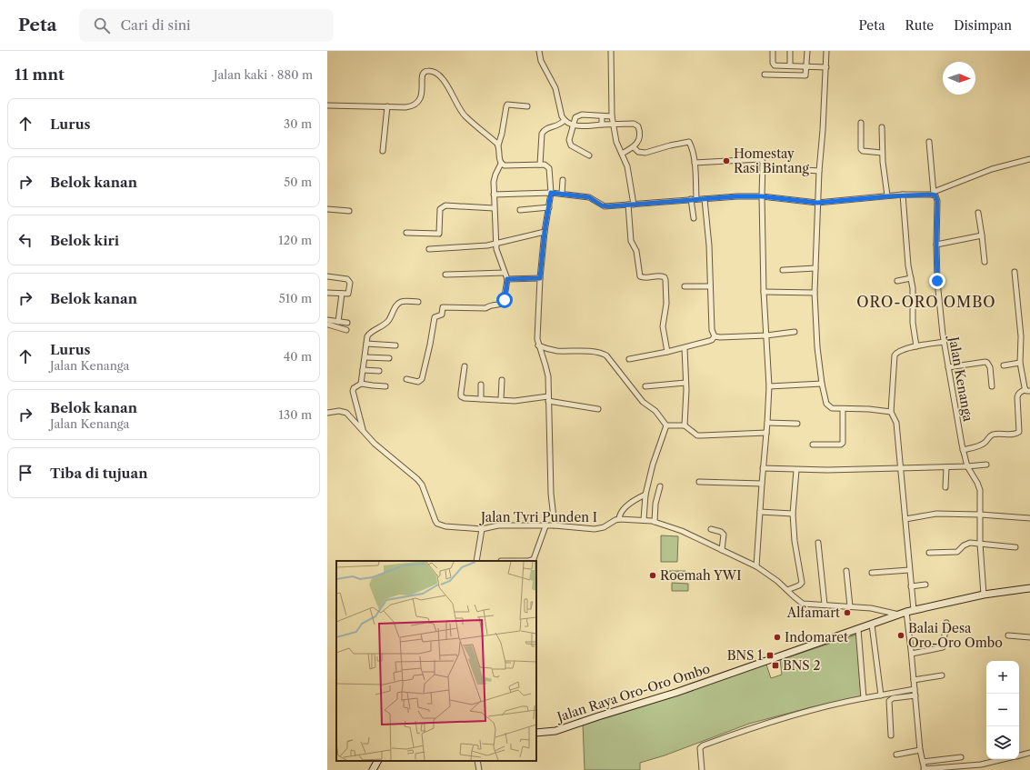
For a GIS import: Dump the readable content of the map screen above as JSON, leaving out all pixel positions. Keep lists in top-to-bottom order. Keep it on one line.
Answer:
{"streets":{"main road":["Jalan Raya Oro-Oro Ombo"],"street":["Jalan Kenanga","Jalan Tvri Punden I"]},"crossings":[["Jalan Kenanga","Jalan Raya Oro-Oro Ombo"],["Jalan Tvri Punden I","Jalan Raya Oro-Oro Ombo"]],"districts":["ORO-ORO OMBO"],"places":{"other":["Homestay Rasi Bintang","Roemah YWI","Alfamart","Balai Desa Oro-Oro Ombo","Indomaret"],"transit":["BNS 1","BNS 2"]},"north":"right","page":{"header":"Peta","search":"Cari di sini","nav":["Peta","Rute","Disimpan"],"heading":["11 mnt","Jalan kaki · 880 m"],"list":[["Lurus","30 m"],["Belok kanan","50 m"],["Belok kiri","120 m"],["Belok kanan","510 m"],["Lurus","Jalan Kenanga","40 m"],["Belok kanan","Jalan Kenanga","130 m"],"Tiba di tujuan"],"map_buttons":["+","−"]}}
